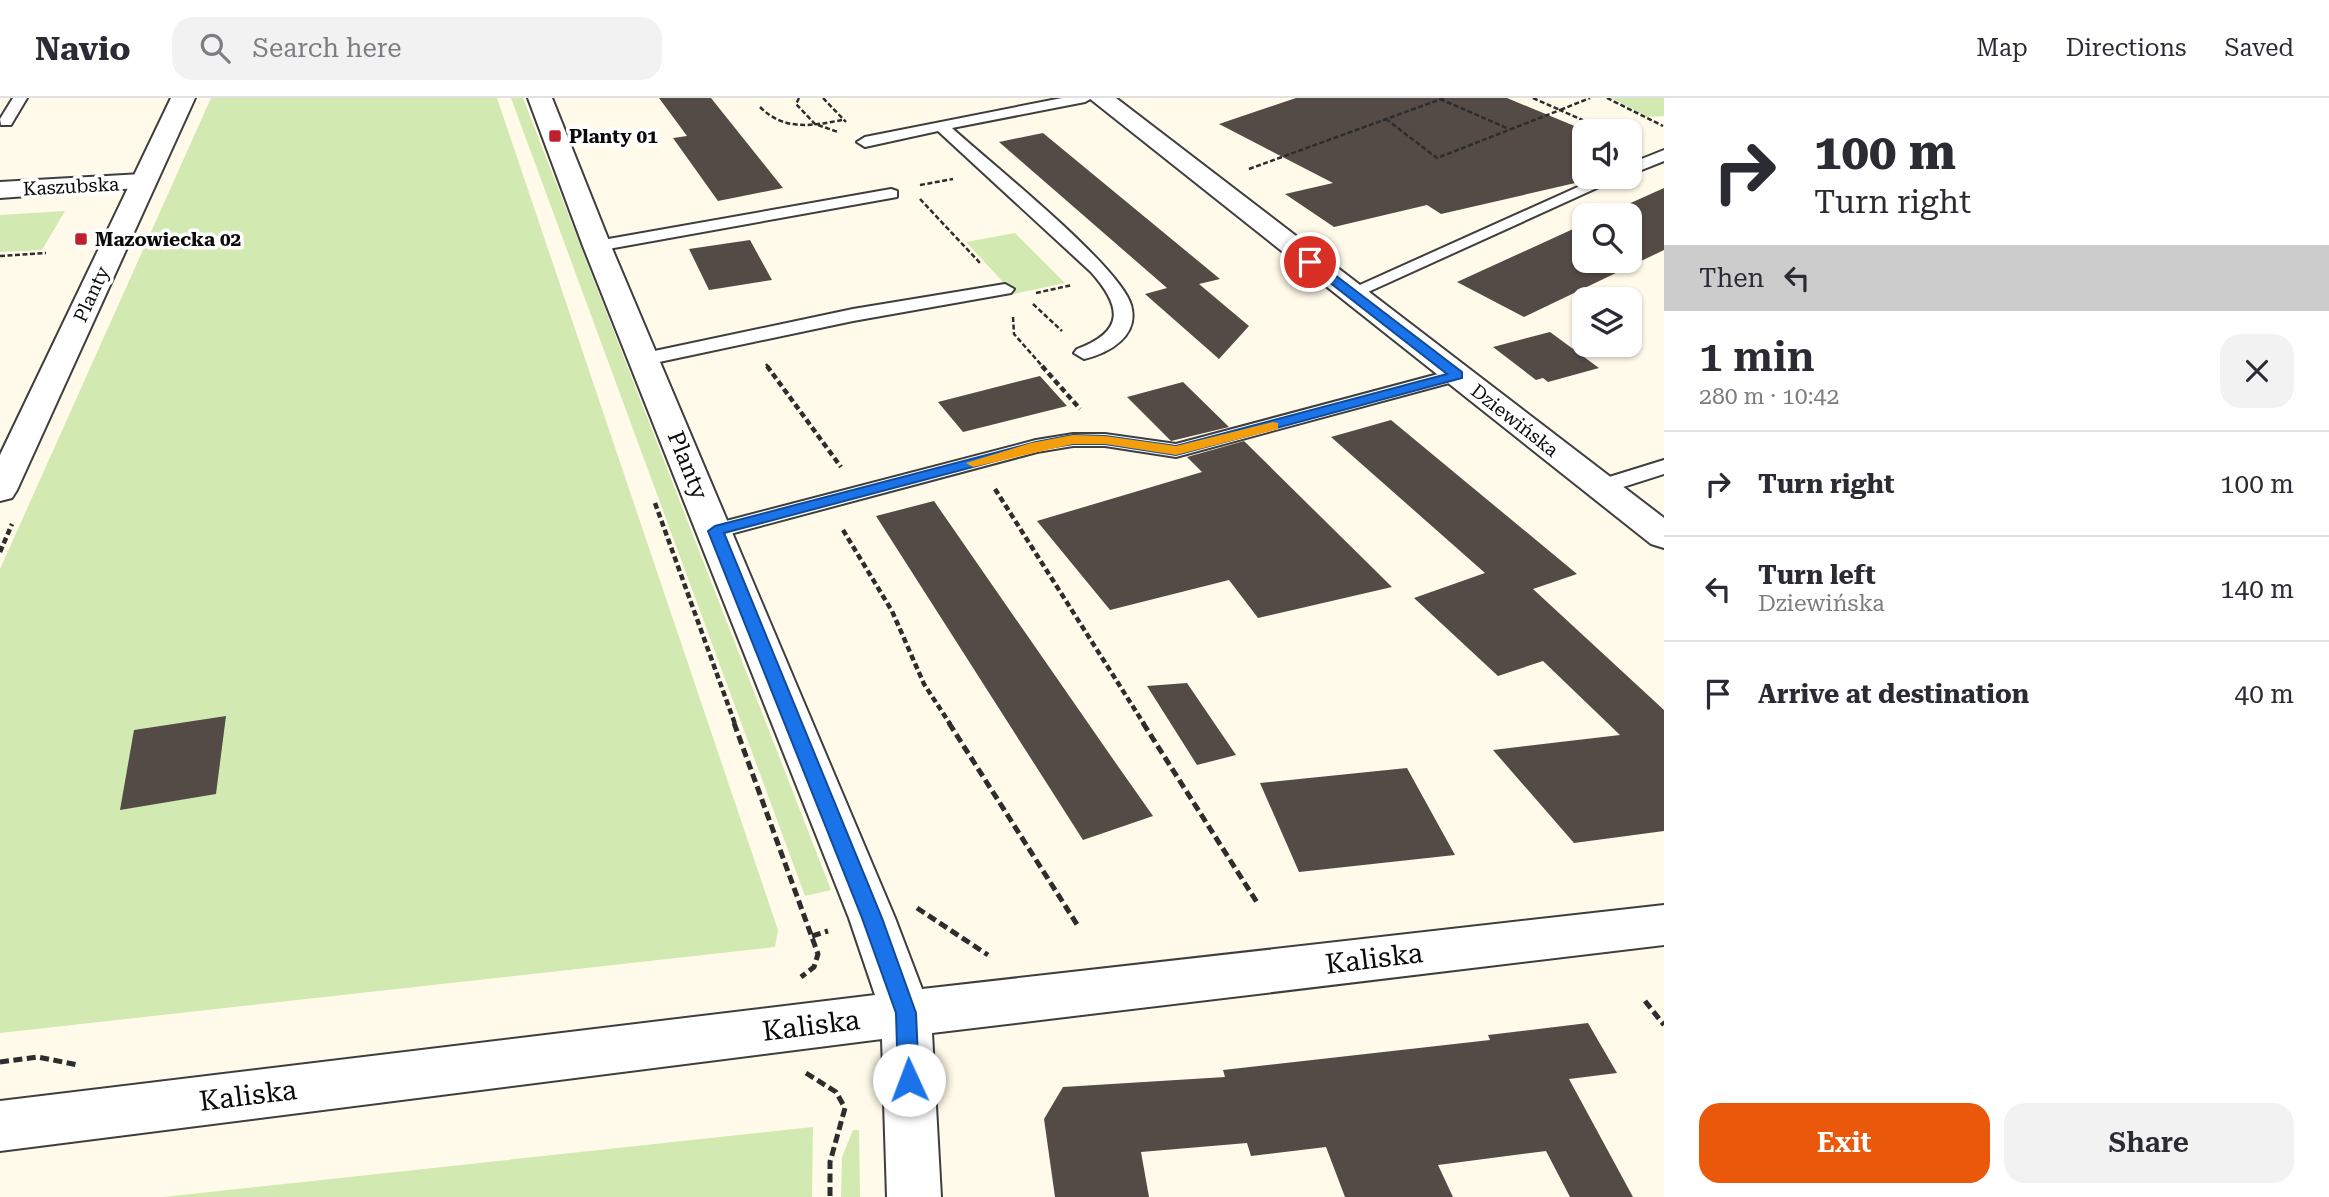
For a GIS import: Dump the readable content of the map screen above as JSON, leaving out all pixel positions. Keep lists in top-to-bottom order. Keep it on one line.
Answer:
{"streets":{"street":["Kaszubska","Planty","Dziewińska","Kaliska"]},"crossings":[["Kaszubska","Planty"],["Planty","Kaliska"]],"places":{"transit":["Planty 01","Mazowiecka 02"]},"page":{"header":"Navio","search":"Search here","nav":["Map","Directions","Saved"],"turn":["100 m","Turn right"],"then":"Then","heading":["1 min","280 m · 10:42"],"list":[{"name":"Turn right","value":"100 m"},{"name":"Turn left","note":"Dziewińska","value":"140 m"},{"name":"Arrive at destination","value":"40 m"}],"buttons":["Exit","Share"]}}
